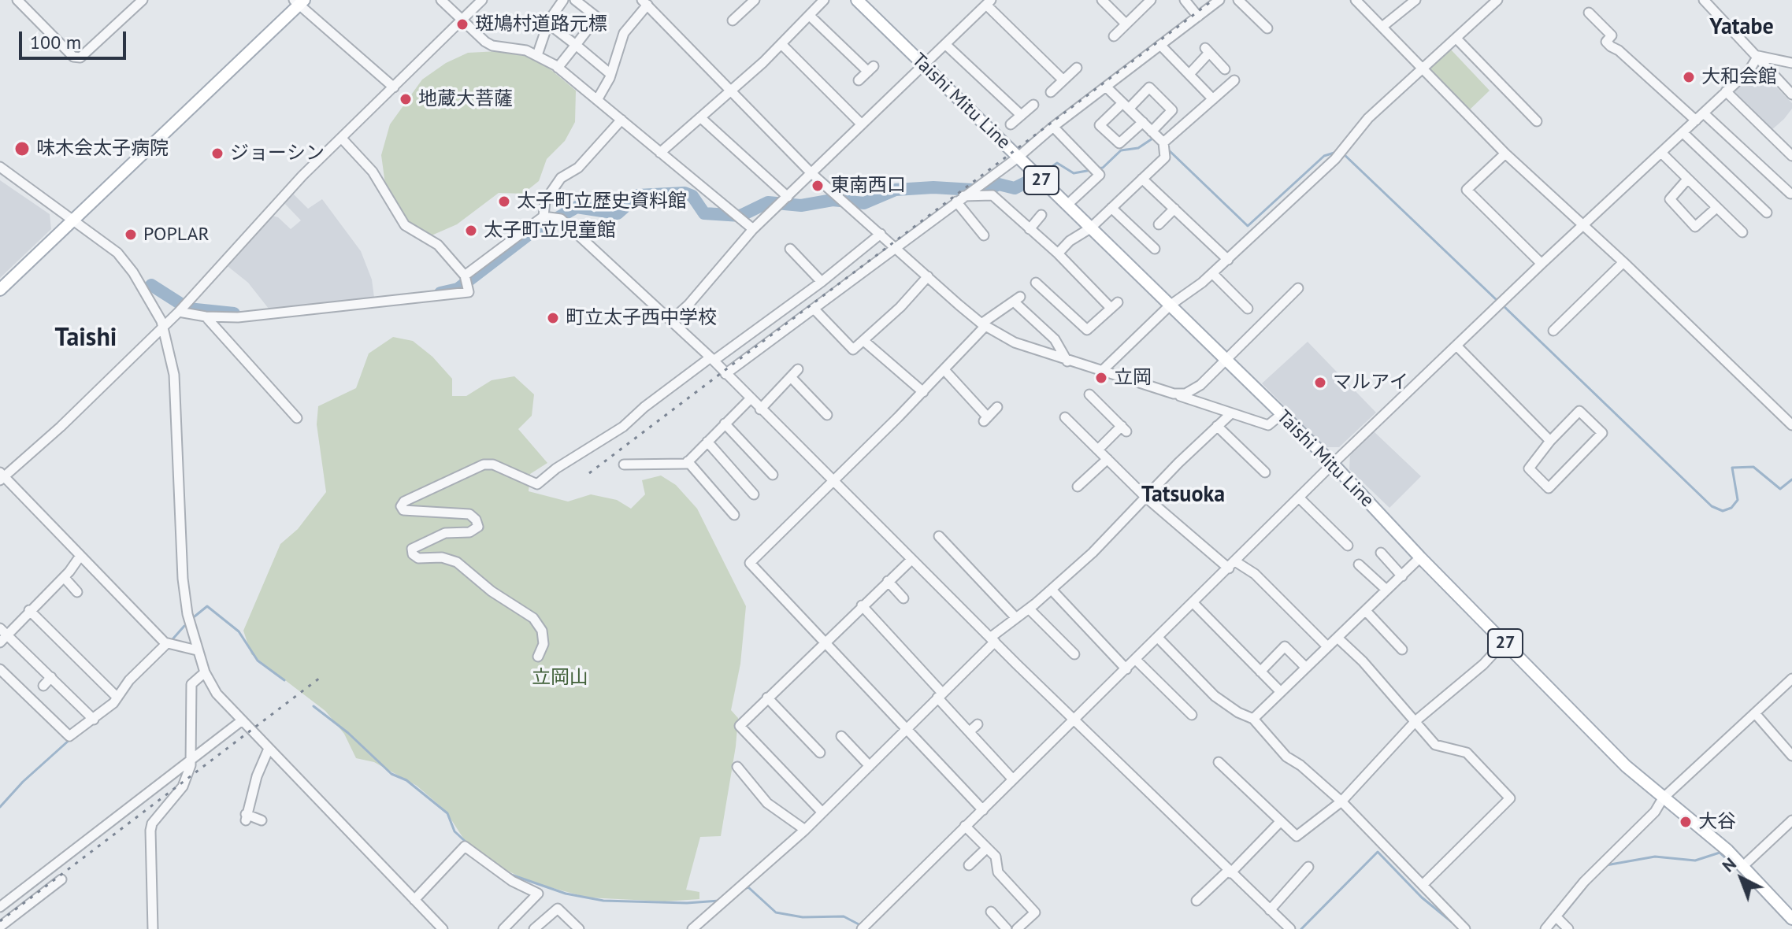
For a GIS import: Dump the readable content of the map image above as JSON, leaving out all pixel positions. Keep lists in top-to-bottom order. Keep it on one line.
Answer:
{"streets":{"main road":["Taishi Mitu Line","27"]},"districts":["Yatabe","Taishi","Tatsuoka"],"parks":["立岡山"],"places":["斑鳩村道路元標","大和会館","地蔵大菩薩","味木会太子病院","ジョーシン","東南西口","太子町立歴史資料館","太子町立児童館","POPLAR","町立太子西中学校","立岡","マルアイ","大谷"],"scale_bar":"100 m","north":"top left"}
